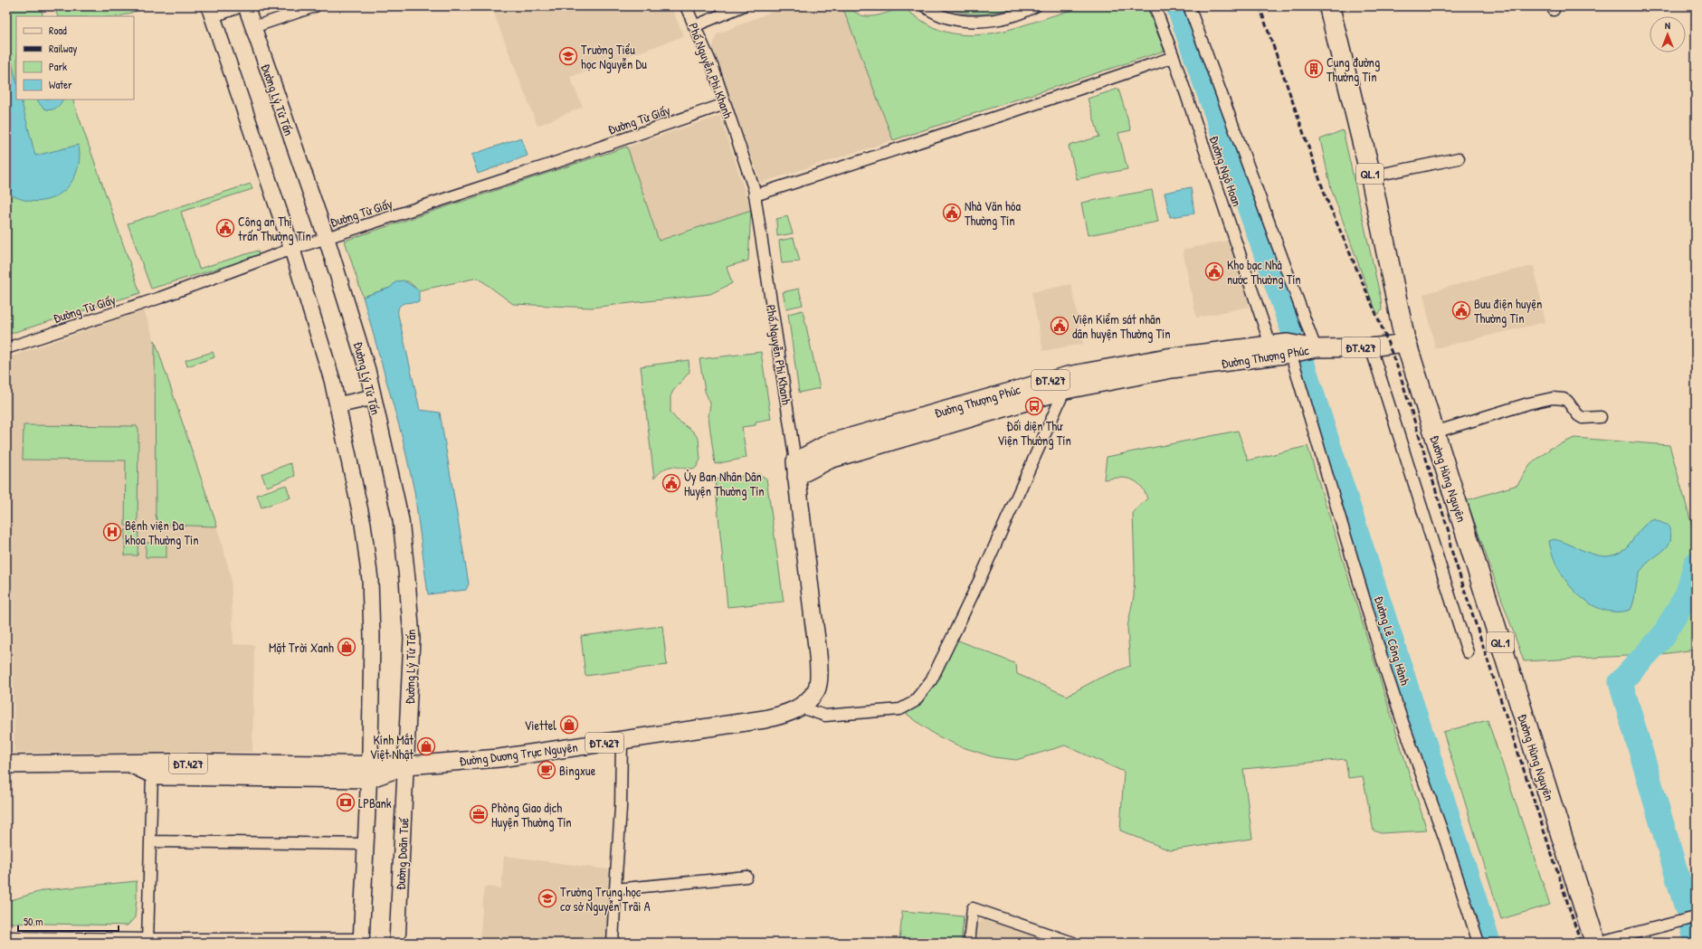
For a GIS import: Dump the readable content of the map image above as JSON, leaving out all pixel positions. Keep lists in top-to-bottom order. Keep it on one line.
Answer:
{"streets":{"highway":["QL.1","Đường Hùng Nguyên"],"main road":["Phố Nguyễn Phi Khanh","ĐT.427","Đường Thượng Phúc","Đường Dương Trực Nguyên"],"street":["Đường Lý Tử Tấn","Đường Từ Giấy","Đường Ngô Hoan","Đường Lê Công Hành","Đường Doãn Tuế"]},"crossings":[["Phố Nguyễn Phi Khanh","Đường Từ Giấy"],["Phố Nguyễn Phi Khanh","Đường Thượng Phúc"],["Phố Nguyễn Phi Khanh","Đường Dương Trực Nguyên"],["Đường Lý Tử Tấn","Đường Từ Giấy"],["Đường Lý Tử Tấn","Đường Dương Trực Nguyên"],["Đường Lý Tử Tấn","Đường Doãn Tuế"],["Đường Ngô Hoan","Đường Thượng Phúc"],["Đường Thượng Phúc","Đường Hùng Nguyên"],["Đường Thượng Phúc","Đường Lê Công Hành"],["Đường Dương Trực Nguyên","Đường Doãn Tuế"]],"places":{"school or university":["Trường Tiểu học Nguyễn Du","Trường Trung học cơ sở Nguyễn Trãi A"],"building":["Cung đường Thường Tín"],"public building":["Nhà Văn hóa Thường Tín","Công an Thị trấn Thường Tín","Kho bạc Nhà nước Thường Tín","Bưu điện huyện Thường Tín","Viện Kiểm sát nhân dân huyện Thường Tín","Ủy Ban Nhân Dân Huyện Thường Tín"],"bus stop":["Đối diện Thư Viện Thường Tín"],"hospital":["Bệnh viện Đa khoa Thường Tín"],"shop":["Mặt Trời Xanh","Viettel","Kính Mắt Việt Nhật"],"cafe":["Bingxue"],"bank":["LPBank"],"office":["Phòng Giao dịch Huyện Thường Tín"]},"legend":["Road","Railway","Park","Water"],"scale_bar":"50 m","north":"top"}
